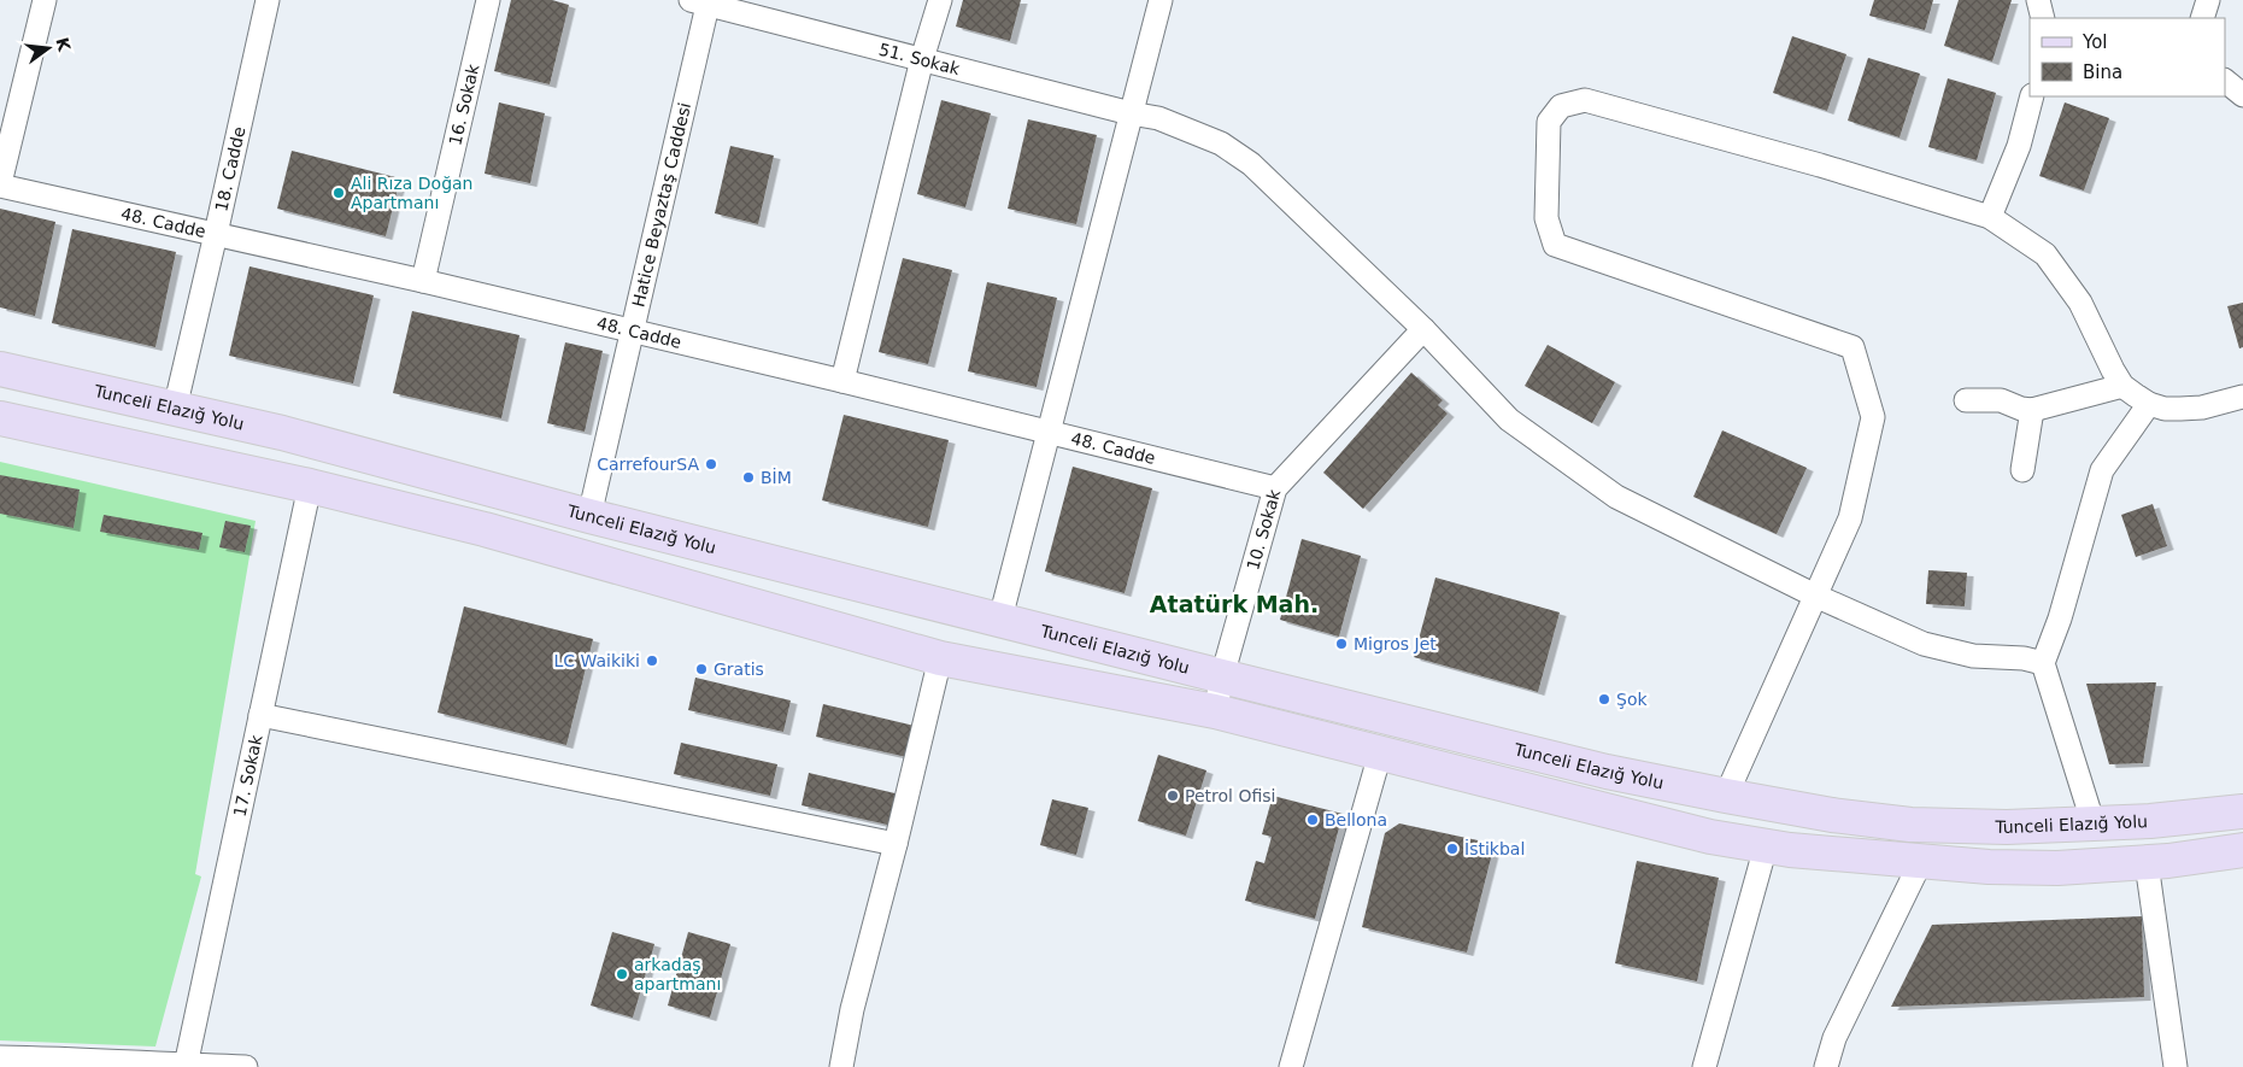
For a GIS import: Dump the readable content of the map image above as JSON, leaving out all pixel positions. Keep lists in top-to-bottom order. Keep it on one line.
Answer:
{"streets":{"main road":["Tunceli Elazığ Yolu"],"street":["51. Sokak","16. Sokak","18. Cadde","Hatice Beyaztaş Caddesi","48. Cadde","10. Sokak","17. Sokak"]},"crossings":[["51. Sokak","Hatice Beyaztaş Caddesi"],["51. Sokak","10. Sokak"],["16. Sokak","48. Cadde"],["18. Cadde","48. Cadde"],["18. Cadde","Tunceli Elazığ Yolu"],["Hatice Beyaztaş Caddesi","48. Cadde"],["Hatice Beyaztaş Caddesi","Tunceli Elazığ Yolu"],["48. Cadde","10. Sokak"],["Tunceli Elazığ Yolu","10. Sokak"]],"districts":["Atatürk Mah."],"places":["Ali Rıza Doğan Apartmanı","CarrefourSA","BİM","Migros Jet","LC Waikiki","Gratis","Şok","Petrol Ofisi","Bellona","İstikbal","arkadaş apartmanı"],"legend":["Yol","Bina"],"north":"right"}
